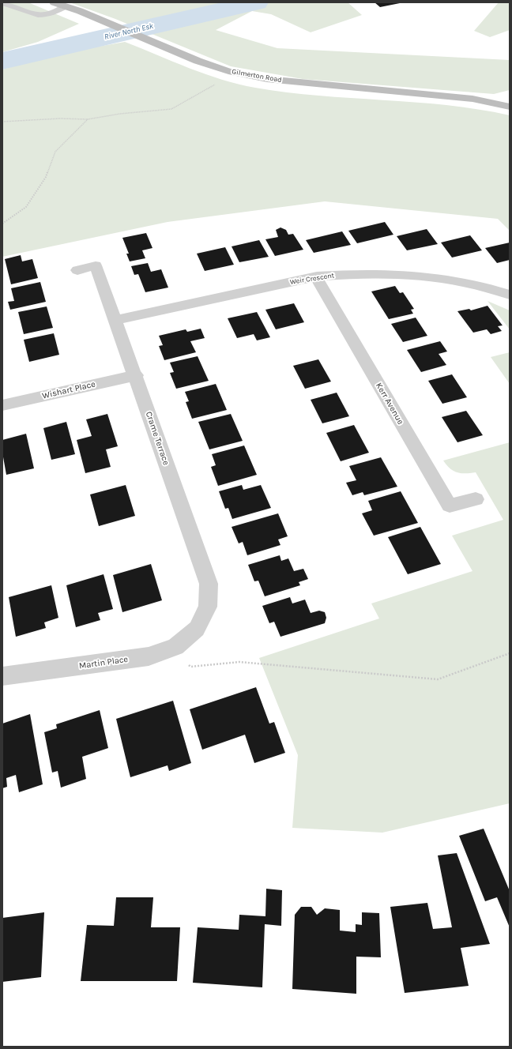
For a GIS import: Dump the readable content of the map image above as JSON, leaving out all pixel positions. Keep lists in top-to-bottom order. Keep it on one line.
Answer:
{"streets":{"main road":["Gilmerton Road"],"street":["Weir Crescent","Wishart Place","Kerr Avenue","Crame Terrace","Martin Place"]},"crossings":[["Weir Crescent","Kerr Avenue"],["Weir Crescent","Crame Terrace"],["Wishart Place","Crame Terrace"],["Crame Terrace","Martin Place"]],"water":["River North Esk"]}
